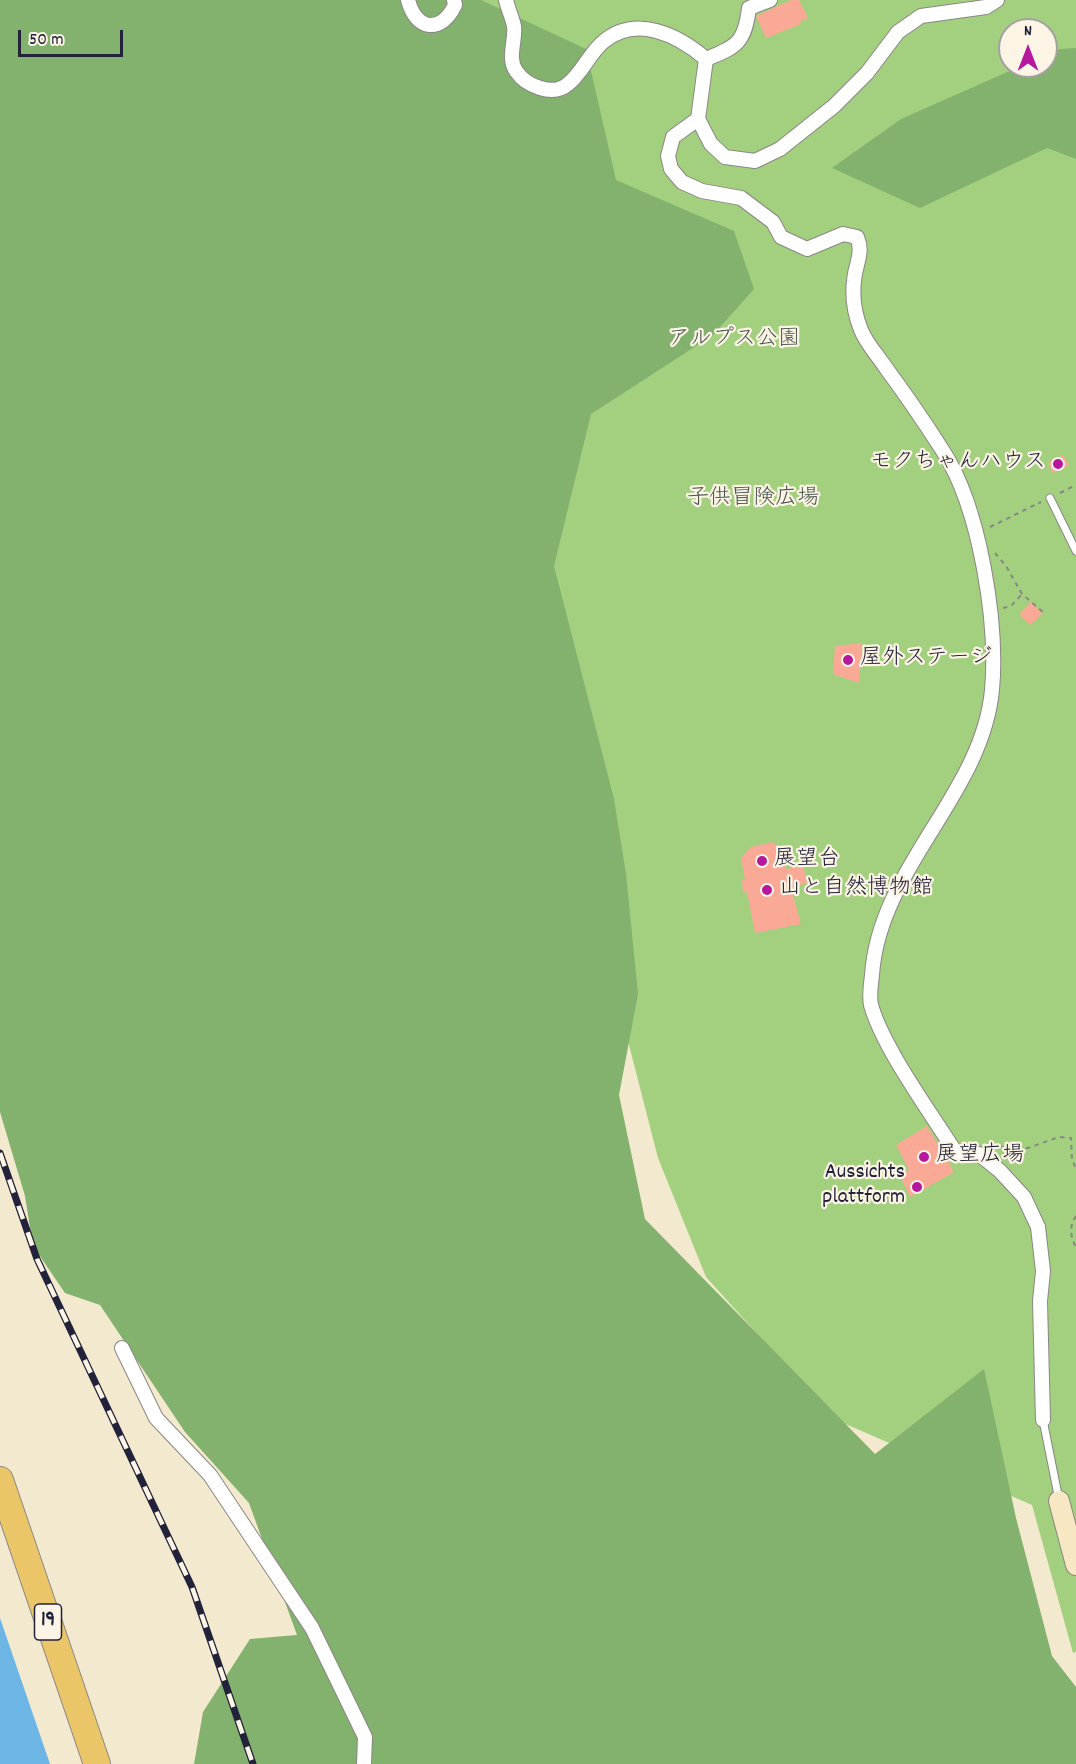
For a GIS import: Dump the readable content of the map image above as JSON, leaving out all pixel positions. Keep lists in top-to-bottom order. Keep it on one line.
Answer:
{"streets":{"highway":["19"]},"parks":["アルプス公園","子供冒険広場"],"places":["モクちゃんハウス","屋外ステージ","展望台","山と自然博物館","展望広場","Aussichts plattform"],"scale_bar":"50 m","north":"top"}
